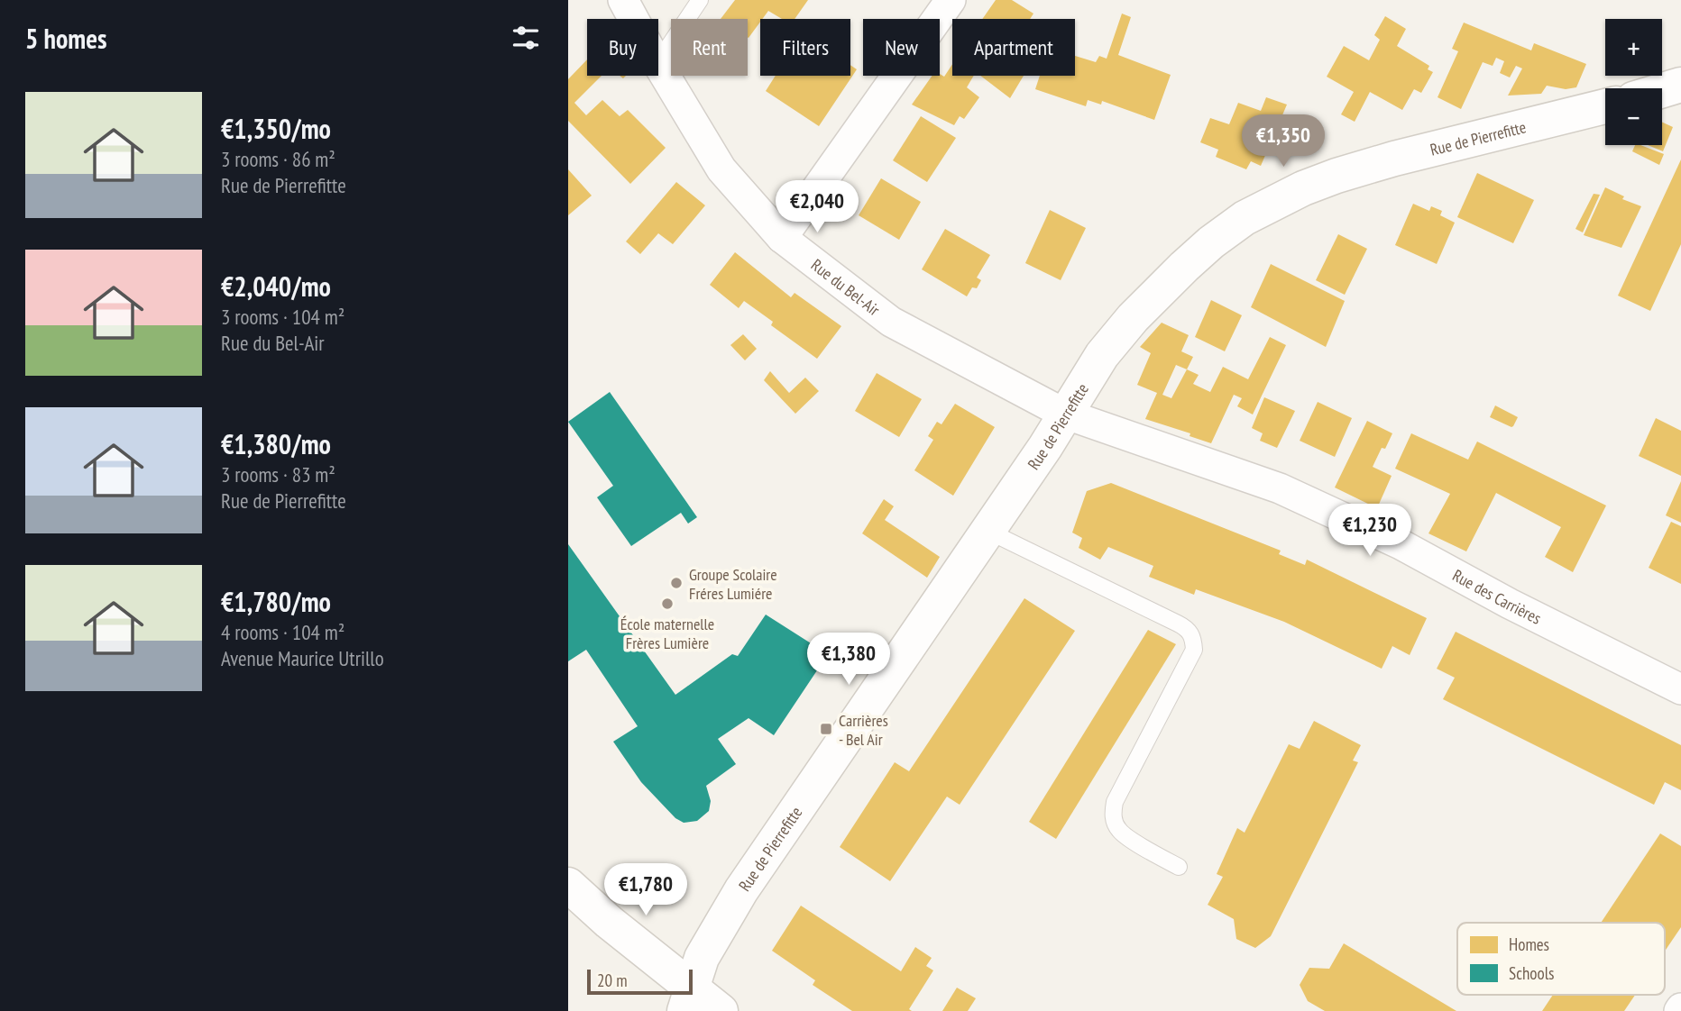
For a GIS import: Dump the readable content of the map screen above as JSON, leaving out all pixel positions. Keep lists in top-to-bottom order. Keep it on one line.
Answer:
{"streets":{"street":["Rue de Pierrefitte","Rue du Bel-Air","Rue des Carrières"]},"crossings":[["Rue de Pierrefitte","Rue du Bel-Air"],["Rue de Pierrefitte","Rue des Carrières"],["Rue du Bel-Air","Rue des Carrières"]],"places":{"other":["Groupe Scolaire Fréres Lumiére","École maternelle Frères Lumière"],"transit":["Carrières - Bel Air"]},"legend":["Homes","Schools"],"scale_bar":"20 m","page":{"heading":"5 homes","map_buttons":["+","−"],"chip":["Buy","Rent","Filters","New","Apartment"],"list":[{"name":"€1,350/mo","note":"3 rooms · 86 m² · Rue de Pierrefitte"},{"name":"€2,040/mo","note":"3 rooms · 104 m² · Rue du Bel-Air"},{"name":"€1,380/mo","note":"3 rooms · 83 m² · Rue de Pierrefitte"},{"name":"€1,780/mo","note":"4 rooms · 104 m² · Avenue Maurice Utrillo"}],"price":["€1,350","€2,040","€1,230","€1,380","€1,780"],"scale":"20 m"}}
